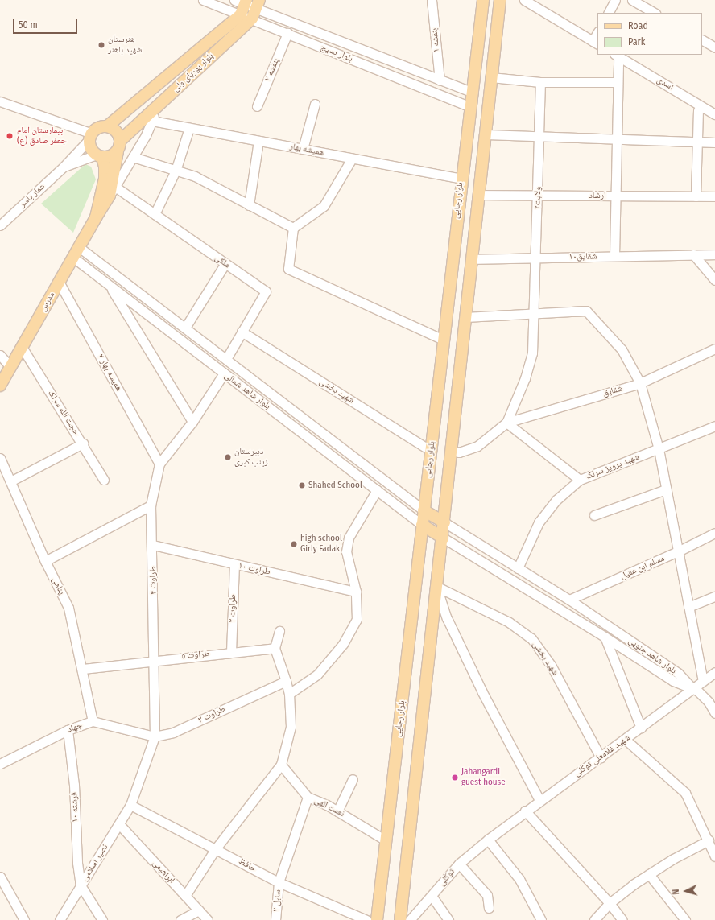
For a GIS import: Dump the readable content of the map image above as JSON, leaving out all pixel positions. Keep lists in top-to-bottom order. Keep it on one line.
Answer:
{"streets":{"main road":["بلوار پوریای ولی","بلوار رجایی","مدرس"],"street":["بنفشه ۱","بلوار بسیج","بنفشه ۲","اسدی","همیشه بهار","عمار یاسر","ارشاد","ولایت۲","شقایق۱۰","ملکی","همیشه بهار ۲","بلوار شاهد شمالی","شهید بخشی","شقایق","حجت الله سرلک","شهید پرویز سرلک","مسلم ابن عقیل","طراوت ۱۰","طراوت ۴","پناهی","طراوت ۲","طراوت ۵","بلوار شاهد جنوبی","طراوت ۳","جهاد","شهید غلامعلی توکلی","فرشته ۱۰","نعمت الهی","نصیر اسلامی","حافظ","ابراهیمی","توکلی","سنبل ۲"]},"crossings":[["بنفشه ۱","بلوار بسیج"],["بلوار بسیج","بنفشه ۲"],["بلوار بسیج","بلوار پوریای ولی"],["بلوار بسیج","بلوار رجایی"],["بلوار پوریای ولی","عمار یاسر"],["بلوار پوریای ولی","مدرس"],["همیشه بهار","بلوار رجایی"],["عمار یاسر","مدرس"],["ارشاد","ولایت۲"],["ولایت۲","شقایق۱۰"],["ولایت۲","شقایق"],["بلوار رجایی","بلوار شاهد شمالی"],["بلوار رجایی","شهید بخشی"],["بلوار رجایی","نعمت الهی"],["ملکی","مدرس"],["ملکی","بلوار شاهد شمالی"],["ملکی","شهید بخشی"],["مدرس","همیشه بهار ۲"],["مدرس","بلوار شاهد شمالی"],["مدرس","حجت الله سرلک"],["همیشه بهار ۲","طراوت ۴"],["بلوار شاهد شمالی","طراوت ۴"],["شهید بخشی","شهید غلامعلی توکلی"],["شهید پرویز سرلک","بلوار شاهد جنوبی"],["مسلم ابن عقیل","بلوار شاهد جنوبی"],["طراوت ۱۰","طراوت ۴"],["طراوت ۱۰","طراوت ۲"],["طراوت ۴","طراوت ۵"],["طراوت ۴","طراوت ۳"],["طراوت ۴","جهاد"],["طراوت ۴","نصیر اسلامی"],["طراوت ۴","حافظ"],["پناهی","طراوت ۵"],["پناهی","جهاد"],["طراوت ۲","طراوت ۵"],["بلوار شاهد جنوبی","شهید غلامعلی توکلی"],["طراوت ۳","جهاد"],["جهاد","فرشته ۱۰"],["شهید غلامعلی توکلی","توکلی"],["فرشته ۱۰","نصیر اسلامی"],["نعمت الهی","سنبل ۲"],["نصیر اسلامی","حافظ"],["نصیر اسلامی","ابراهیمی"],["حافظ","سنبل ۲"]],"places":["هنرستان شهید باهنر","بیمارستان امام جعفر صادق (ع)","دبیرستان زینب کبری","Shahed School","high school Girly Fadak","Jahangardi guest house"],"legend":["Road","Park"],"scale_bar":"50 m","north":"left"}
